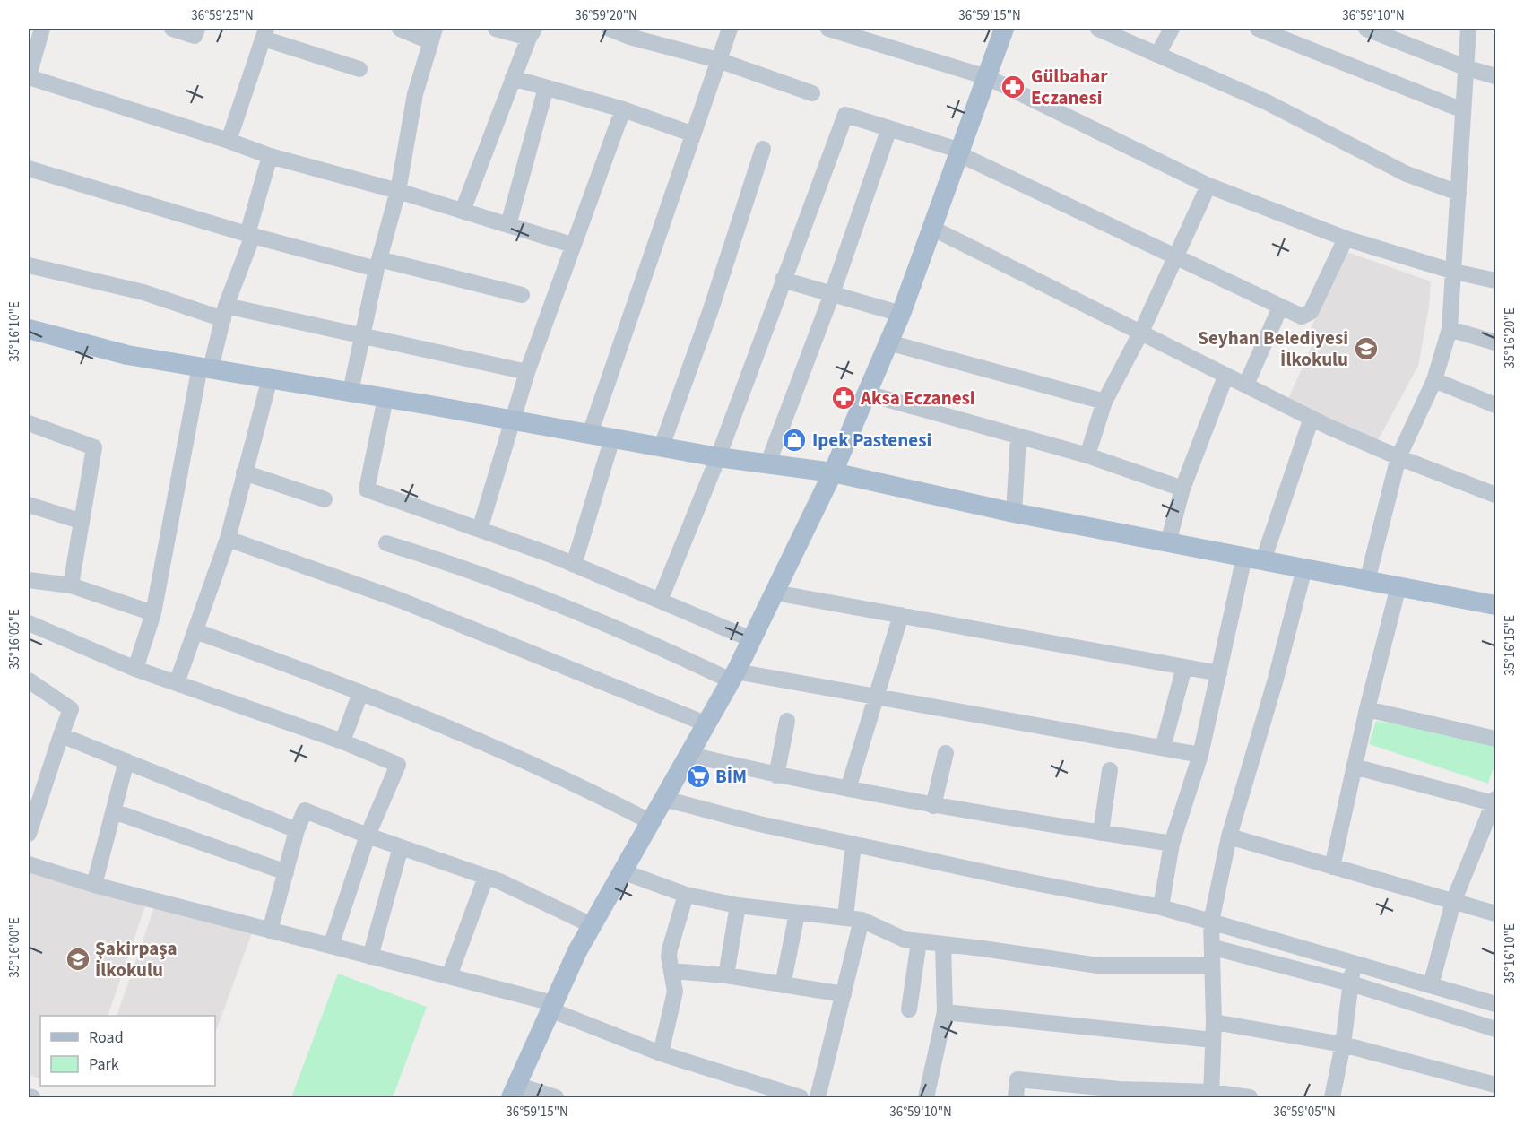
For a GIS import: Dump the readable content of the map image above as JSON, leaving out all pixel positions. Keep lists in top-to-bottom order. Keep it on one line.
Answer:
{"places":{"pharmacy":["Gülbahar Eczanesi","Aksa Eczanesi"],"school or university":["Seyhan Belediyesi İlkokulu","Şakirpaşa İlkokulu"],"shop":["Ipek Pastenesi"],"supermarket":["BİM"]},"legend":["Road","Park"],"coordinates":["36°59'25\"N","36°59'20\"N","36°59'15\"N","36°59'10\"N","35°16'10\"E","35°16'20\"E","35°16'05\"E","35°16'15\"E","35°16'00\"E","36°59'05\"N"]}
